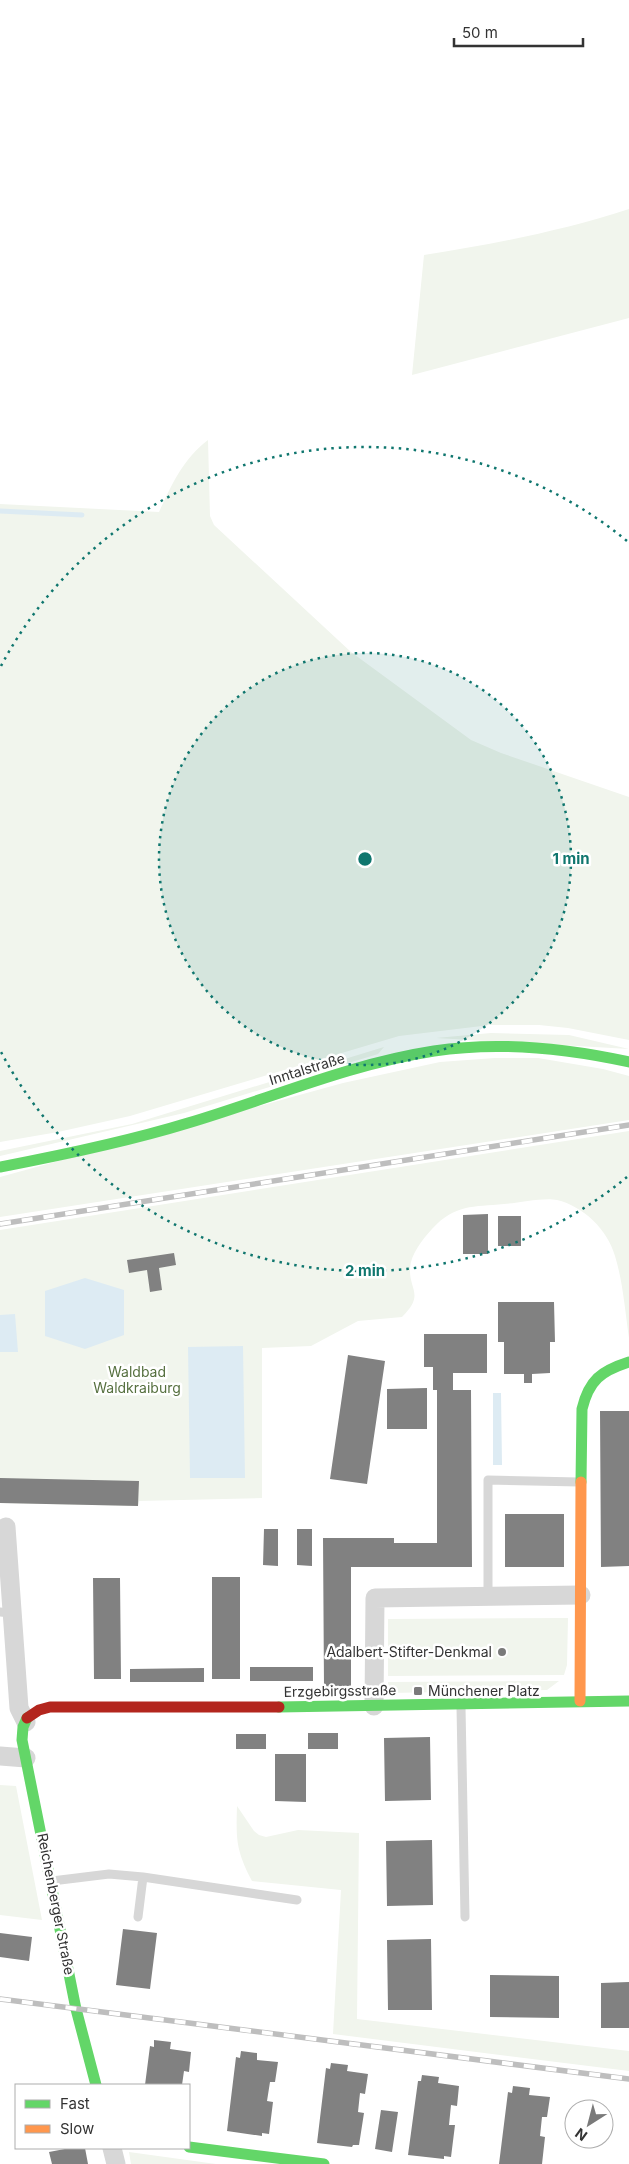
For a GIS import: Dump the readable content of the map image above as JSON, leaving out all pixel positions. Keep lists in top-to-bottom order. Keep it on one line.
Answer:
{"streets":{"street":["Inntalstraße","Erzgebirgsstraße","Reichenberger Straße"]},"crossings":[["Erzgebirgsstraße","Reichenberger Straße"]],"parks":["Waldbad Waldkraiburg"],"places":{"other":["Adalbert-Stifter-Denkmal"],"transit":["Münchener Platz"]},"legend":["Fast","Slow"],"scale_bar":"50 m","north":"bottom left","rings":["1 min","2 min"]}
